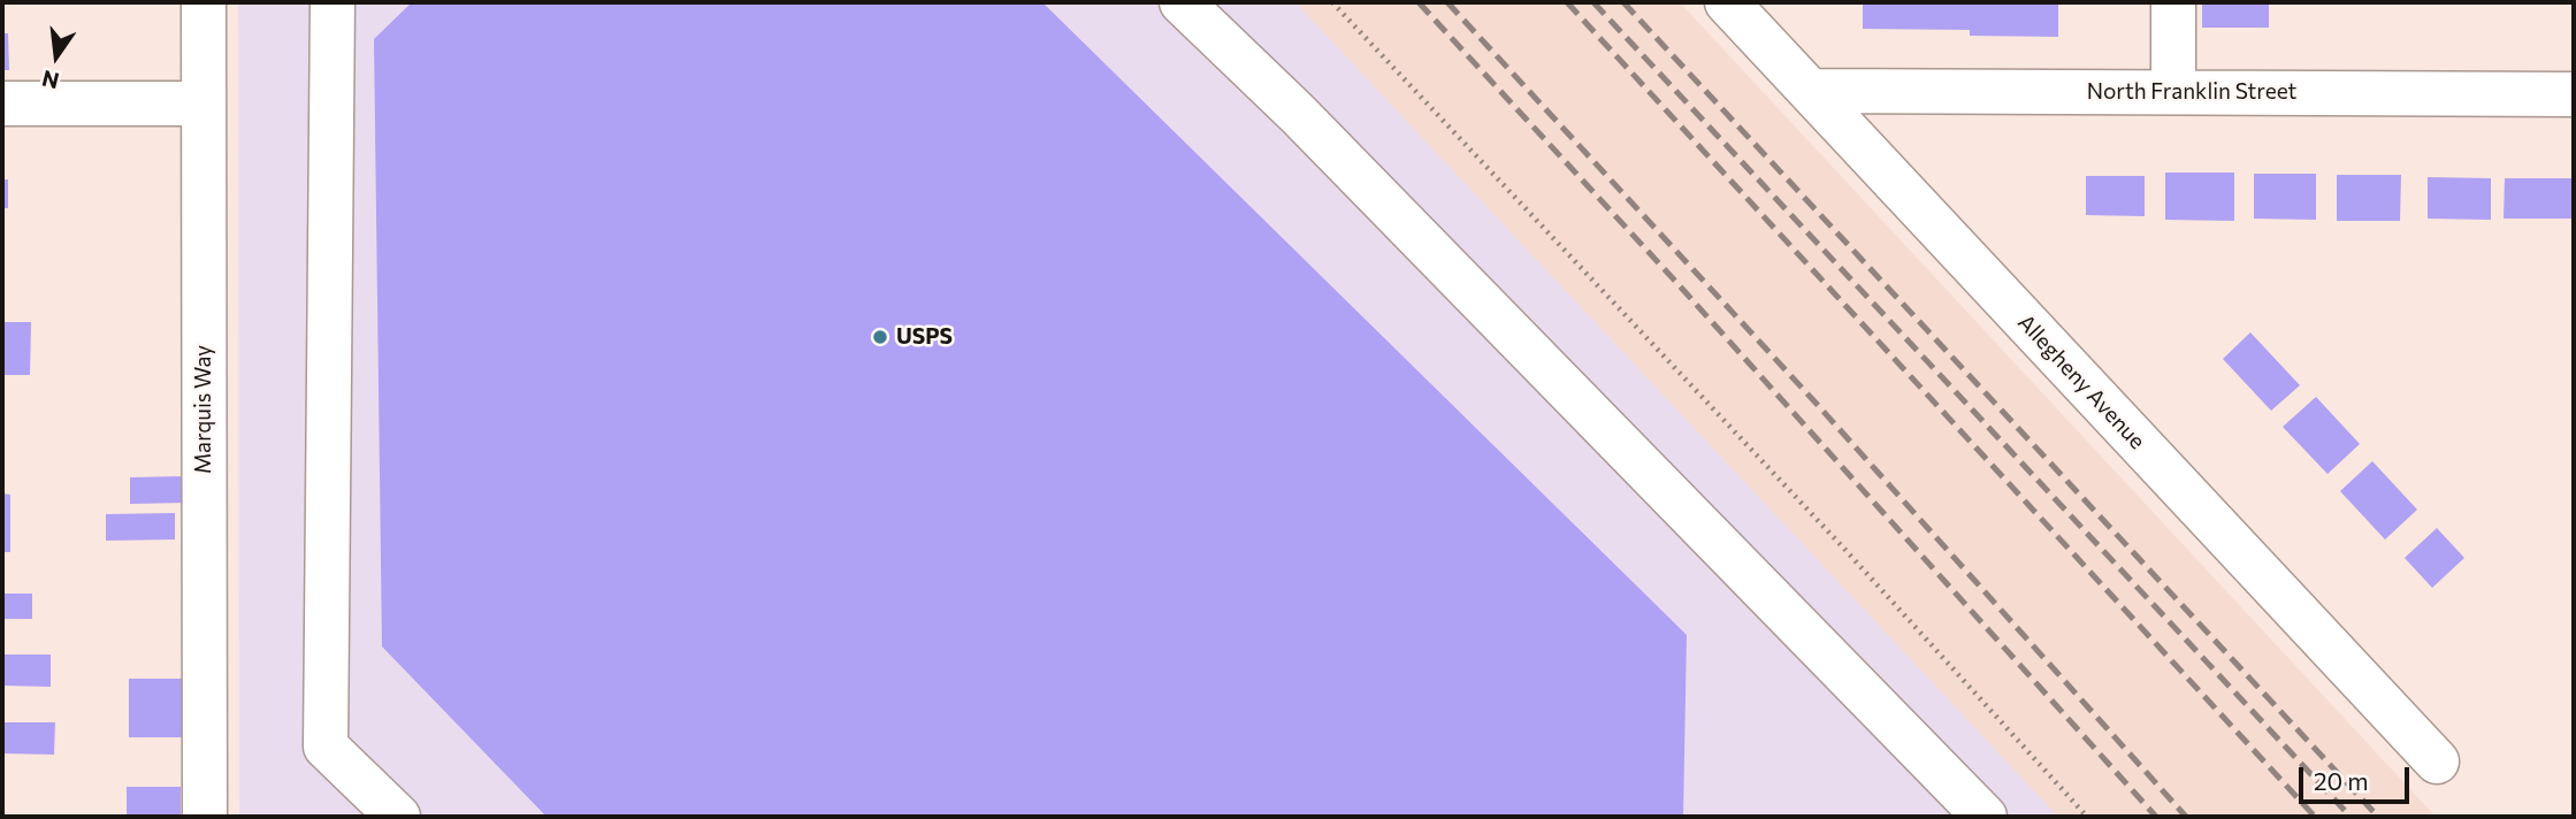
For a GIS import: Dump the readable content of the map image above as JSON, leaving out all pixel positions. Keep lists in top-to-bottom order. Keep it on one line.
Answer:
{"streets":{"street":["North Franklin Street","Allegheny Avenue","Marquis Way"]},"crossings":[["North Franklin Street","Allegheny Avenue"]],"places":["USPS"],"scale_bar":"20 m","north":"bottom"}
